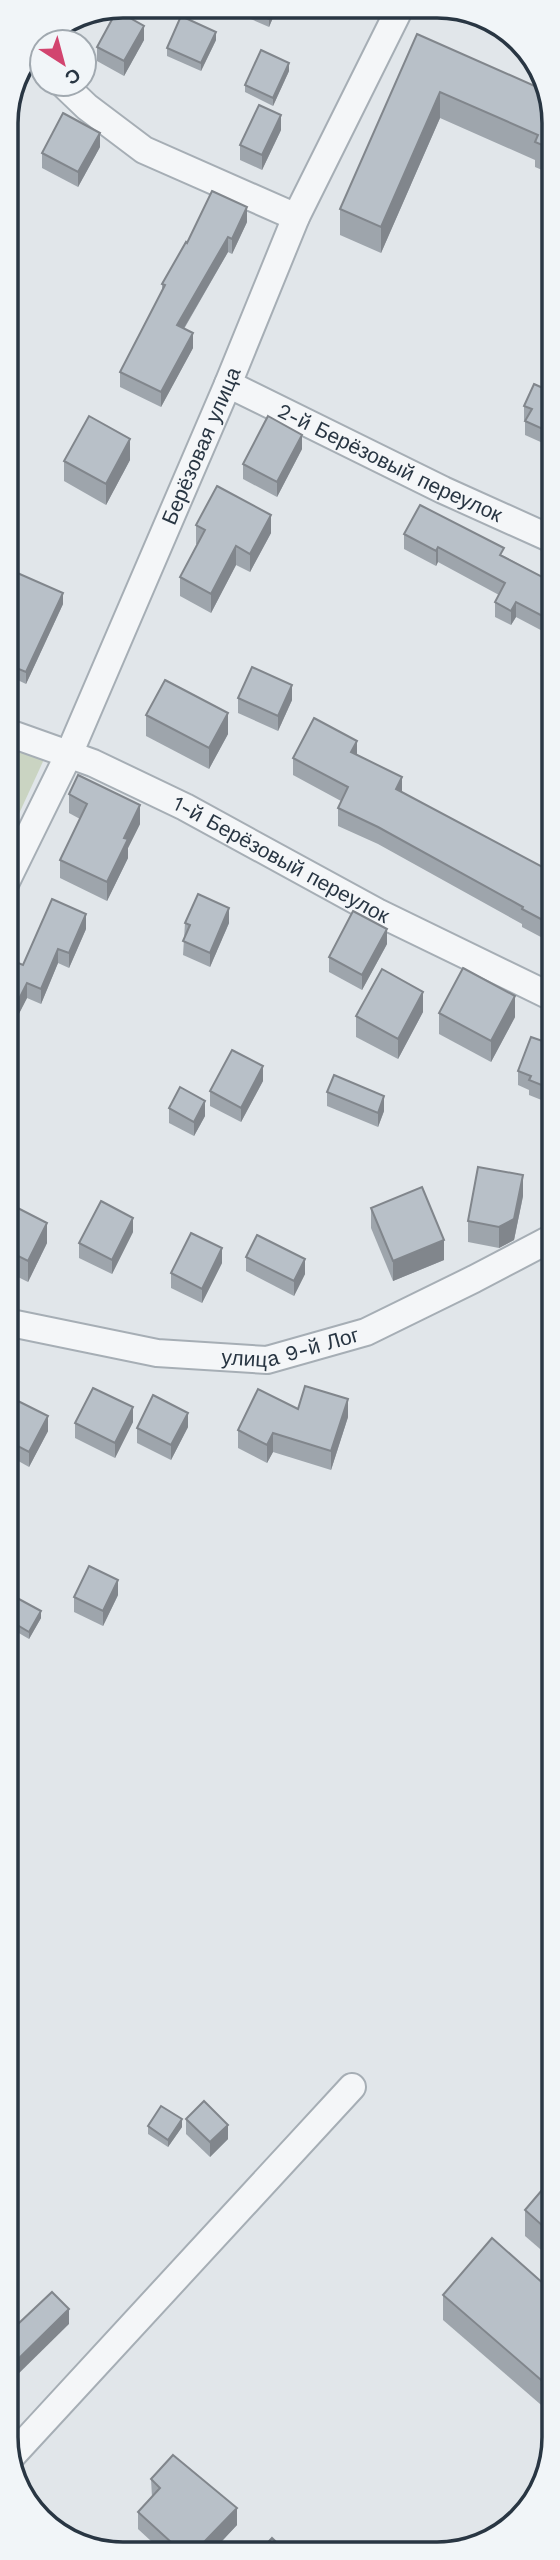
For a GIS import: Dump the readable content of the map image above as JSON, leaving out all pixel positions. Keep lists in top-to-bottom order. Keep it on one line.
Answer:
{"streets":{"street":["Берёзовая улица","2-й Берёзовый переулок","1-й Берёзовый переулок","улица 9-й Лог"]},"crossings":[["Берёзовая улица","2-й Берёзовый переулок"],["Берёзовая улица","1-й Берёзовый переулок"]],"north":"bottom right"}
